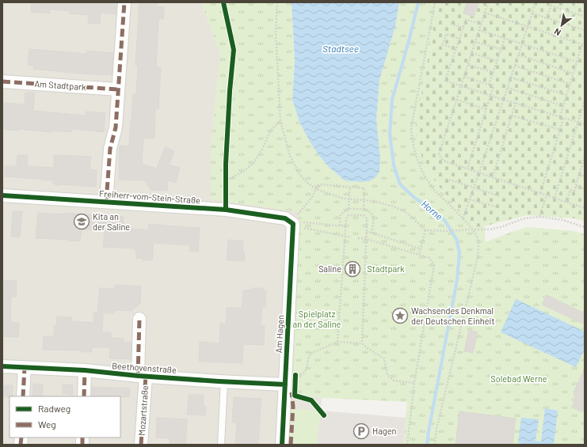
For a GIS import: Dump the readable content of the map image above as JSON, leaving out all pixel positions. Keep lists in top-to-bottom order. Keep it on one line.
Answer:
{"streets":{"street":["Am Stadtpark","Freiherr-vom-Stein-Straße","Am Hagen","Beethovenstraße","Mozartstraße"]},"crossings":[["Freiherr-vom-Stein-Straße","Am Hagen"],["Am Hagen","Beethovenstraße"],["Beethovenstraße","Mozartstraße"]],"water":["Stadtsee","Horne"],"parks":["Stadtpark","Spielplatz an der Saline","Solebad Werne"],"places":{"school or university":["Kita an der Saline"],"building":["Saline"],"place":["Wachsendes Denkmal der Deutschen Einheit"],"parking":["Hagen"]},"legend":["Radweg","Weg"],"north":"bottom left"}
